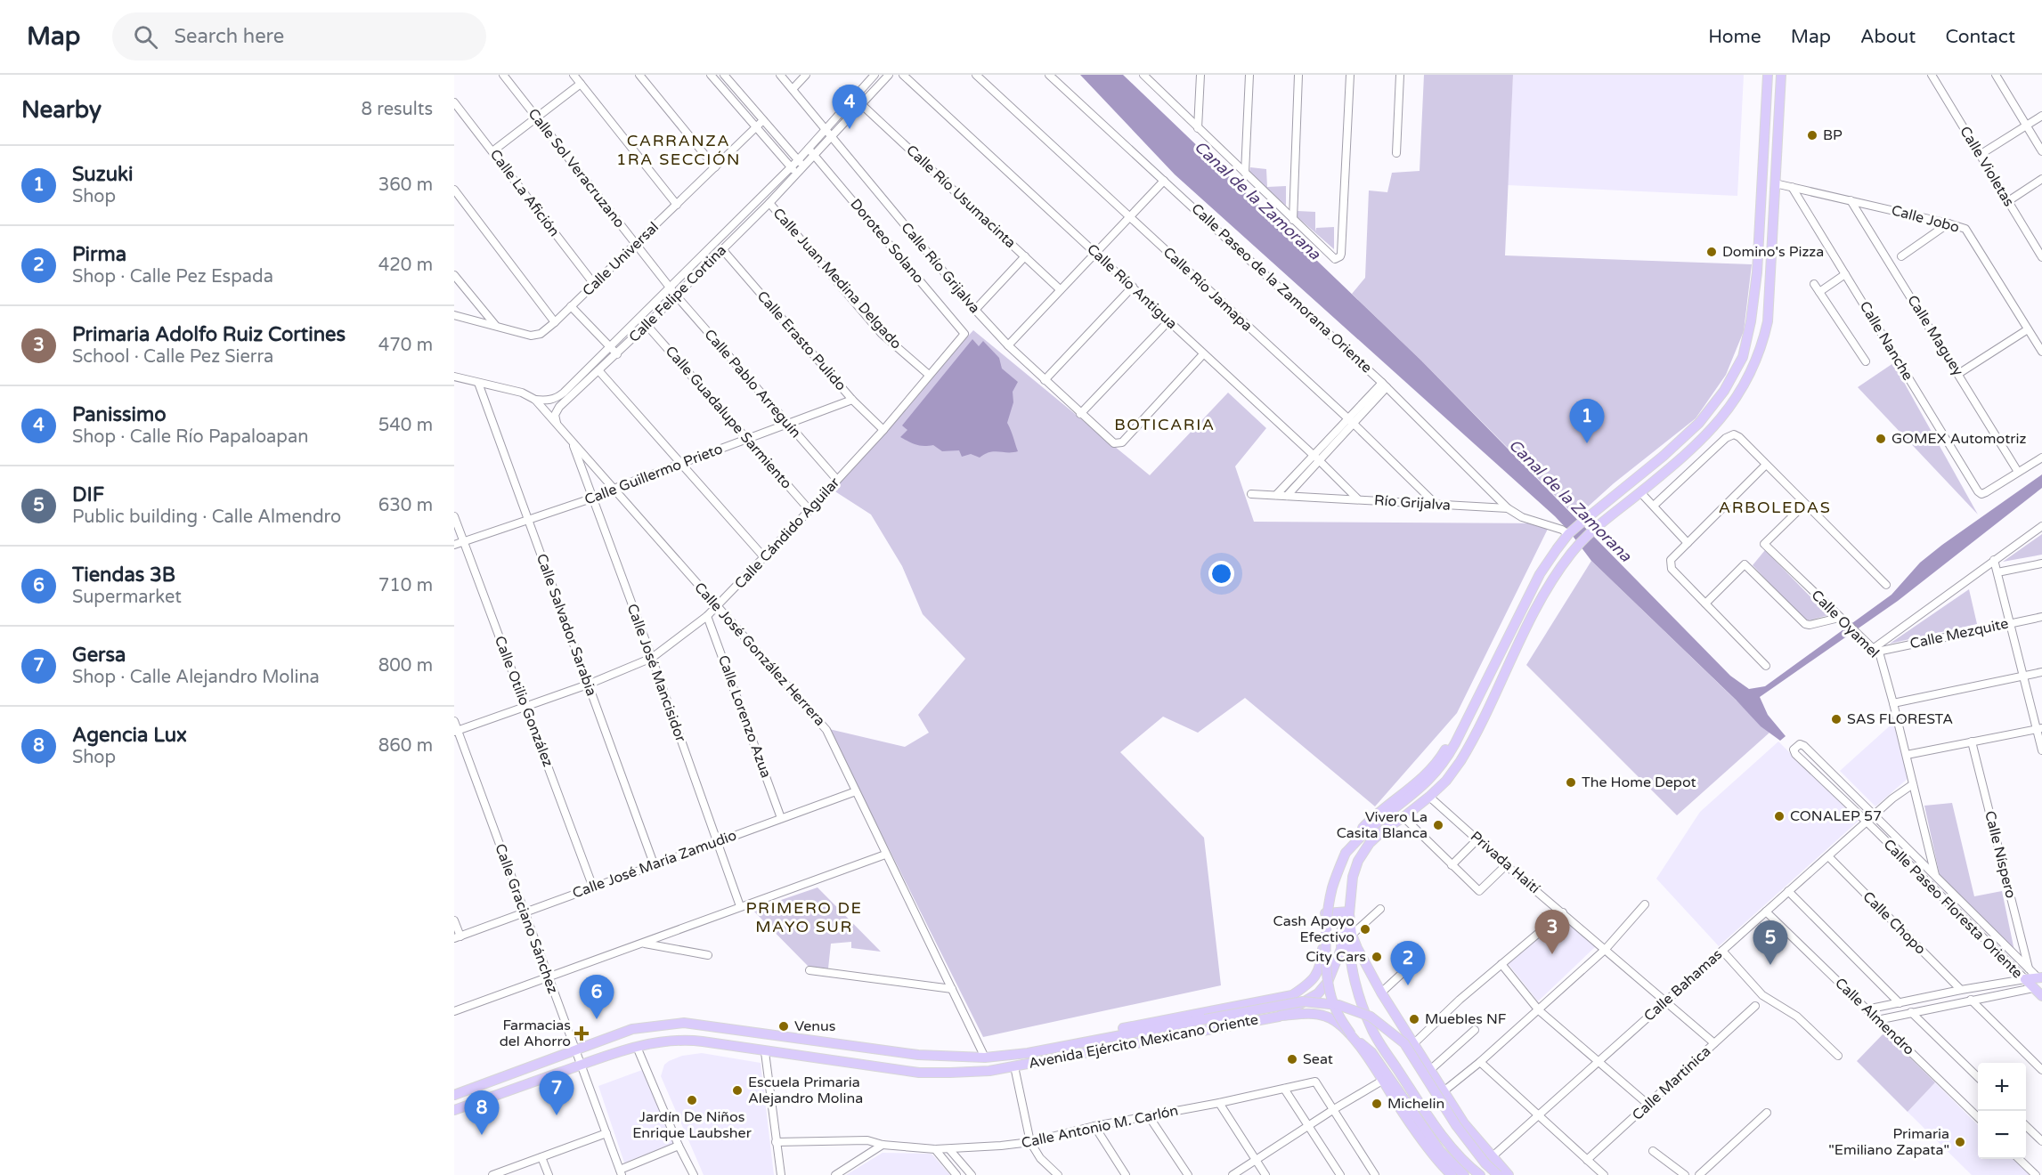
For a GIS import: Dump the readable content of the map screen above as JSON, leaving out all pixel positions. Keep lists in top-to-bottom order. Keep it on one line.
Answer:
{"streets":{"main road":["Calle Paseo Floresta Oriente","Avenida Ejército Mexicano Oriente"],"street":["Calle Violetas","Calle Sol Veracruzano","Calle La Afición","Calle Río Usumacinta","Calle Jobo","Doroteo Solano","Calle Universal","Calle Río Grijalva","Calle Juan Medina Delgado","Calle Río Antigua","Calle Paseo de la Zamorana Oriente","Calle Río Jamapa","Calle Felipe Cortina","Calle Maguey","Calle Erasto Pulido","Calle Nanche","Calle Pablo Arreguín","Calle Guadalupe Sarmiento","Calle Guillermo Prieto","Río Grijalva","Calle Cándido Aguilar","Calle Oyamel","Calle Salvador Sarabia","Calle Mezquite","Calle José González Herrera","Calle José Mancisidor","Calle Otilio González","Calle Lorenzo Azua","Calle Níspero","Privada Haití","Calle José María Zamudio","Calle Graciano Sánchez","Calle Chopo","Calle Bahamas","Calle Almendro","Calle Martinica","Calle Antonio M. Carlón"]},"crossings":[["Calle Sol Veracruzano","Calle Universal"],["Calle Sol Veracruzano","Calle Felipe Cortina"],["Calle Sol Veracruzano","Calle Pablo Arreguín"],["Calle La Afición","Calle Universal"],["Calle Río Usumacinta","Calle Felipe Cortina"],["Calle Jobo","Calle Maguey"],["Calle Jobo","Calle Nanche"],["Calle Jobo","Avenida Ejército Mexicano Oriente"],["Doroteo Solano","Calle Felipe Cortina"],["Doroteo Solano","Calle Cándido Aguilar"],["Calle Río Grijalva","Calle Río Antigua"],["Calle Río Grijalva","Calle Felipe Cortina"],["Calle Juan Medina Delgado","Calle Felipe Cortina"],["Calle Juan Medina Delgado","Calle Cándido Aguilar"],["Calle Río Antigua","Río Grijalva"],["Calle Paseo de la Zamorana Oriente","Río Grijalva"],["Calle Río Jamapa","Río Grijalva"],["Calle Felipe Cortina","Calle Erasto Pulido"],["Calle Felipe Cortina","Calle Pablo Arreguín"],["Calle Felipe Cortina","Calle Guadalupe Sarmiento"],["Calle Felipe Cortina","Calle José González Herrera"],["Calle Maguey","Calle Nanche"],["Calle Erasto Pulido","Calle Guillermo Prieto"],["Calle Erasto Pulido","Calle Cándido Aguilar"],["Calle Pablo Arreguín","Calle Guillermo Prieto"],["Calle Pablo Arreguín","Calle Cándido Aguilar"],["Calle Guadalupe Sarmiento","Calle Guillermo Prieto"],["Calle Guadalupe Sarmiento","Calle Cándido Aguilar"],["Calle Guillermo Prieto","Calle Salvador Sarabia"],["Calle Guillermo Prieto","Calle José González Herrera"],["Calle Guillermo Prieto","Calle José Mancisidor"],["Calle Guillermo Prieto","Calle Otilio González"],["Calle Cándido Aguilar","Calle Salvador Sarabia"],["Calle Cándido Aguilar","Calle José González Herrera"],["Calle Cándido Aguilar","Calle José Mancisidor"],["Calle Cándido Aguilar","Calle Otilio González"],["Calle Cándido Aguilar","Calle Lorenzo Azua"],["Calle Cándido Aguilar","Calle Graciano Sánchez"],["Calle Oyamel","Calle Mezquite"],["Calle Oyamel","Calle Paseo Floresta Oriente"],["Calle Salvador Sarabia","Calle José María Zamudio"],["Calle José González Herrera","Calle José Mancisidor"],["Calle José González Herrera","Calle José María Zamudio"],["Calle José González Herrera","Avenida Ejército Mexicano Oriente"],["Calle José Mancisidor","Calle José María Zamudio"],["Calle Otilio González","Calle José María Zamudio"],["Calle Lorenzo Azua","Calle José María Zamudio"],["Calle Níspero","Calle Paseo Floresta Oriente"],["Privada Haití","Calle Bahamas"],["Privada Haití","Avenida Ejército Mexicano Oriente"],["Privada Haití","Calle Martinica"],["Calle José María Zamudio","Calle Graciano Sánchez"],["Calle Paseo Floresta Oriente","Calle Bahamas"],["Calle Graciano Sánchez","Avenida Ejército Mexicano Oriente"],["Calle Chopo","Calle Bahamas"],["Calle Bahamas","Calle Almendro"]],"districts":["CARRANZA 1RA SECCIÓN","BOTICARIA","ARBOLEDAS","PRIMERO DE MAYO SUR"],"water":["Canal de la Zamorana"],"places":{"other":["BP","Domino's Pizza","GOMEX Automotriz","SAS FLORESTA","The Home Depot","CONALEP 57","Vivero La Casita Blanca","Cash Apoyo Efectivo","City Cars","Muebles NF","Venus","Seat","Escuela Primaria Alejandro Molina","Jardín De Niños Enrique Laubsher","Michelin","Primaria \"Emiliano Zapata\""],"health":["Farmacias del Ahorro"]},"page":{"header":"Map","search":"Search here","nav":["Home","Map","About","Contact"],"heading":["Nearby","8 results"],"pins":["4","1","3","5","2","6","7","8"],"list":[{"mark":"1","name":"Suzuki","note":"Shop","value":"360 m"},{"mark":"2","name":"Pirma","note":"Shop · Calle Pez Espada","value":"420 m"},{"mark":"3","name":"Primaria Adolfo Ruiz Cortines","note":"School · Calle Pez Sierra","value":"470 m"},{"mark":"4","name":"Panissimo","note":"Shop · Calle Río Papaloapan","value":"540 m"},{"mark":"5","name":"DIF","note":"Public building · Calle Almendro","value":"630 m"},{"mark":"6","name":"Tiendas 3B","note":"Supermarket","value":"710 m"},{"mark":"7","name":"Gersa","note":"Shop · Calle Alejandro Molina","value":"800 m"},{"mark":"8","name":"Agencia Lux","note":"Shop","value":"860 m"}],"map_buttons":["+","−"]}}
